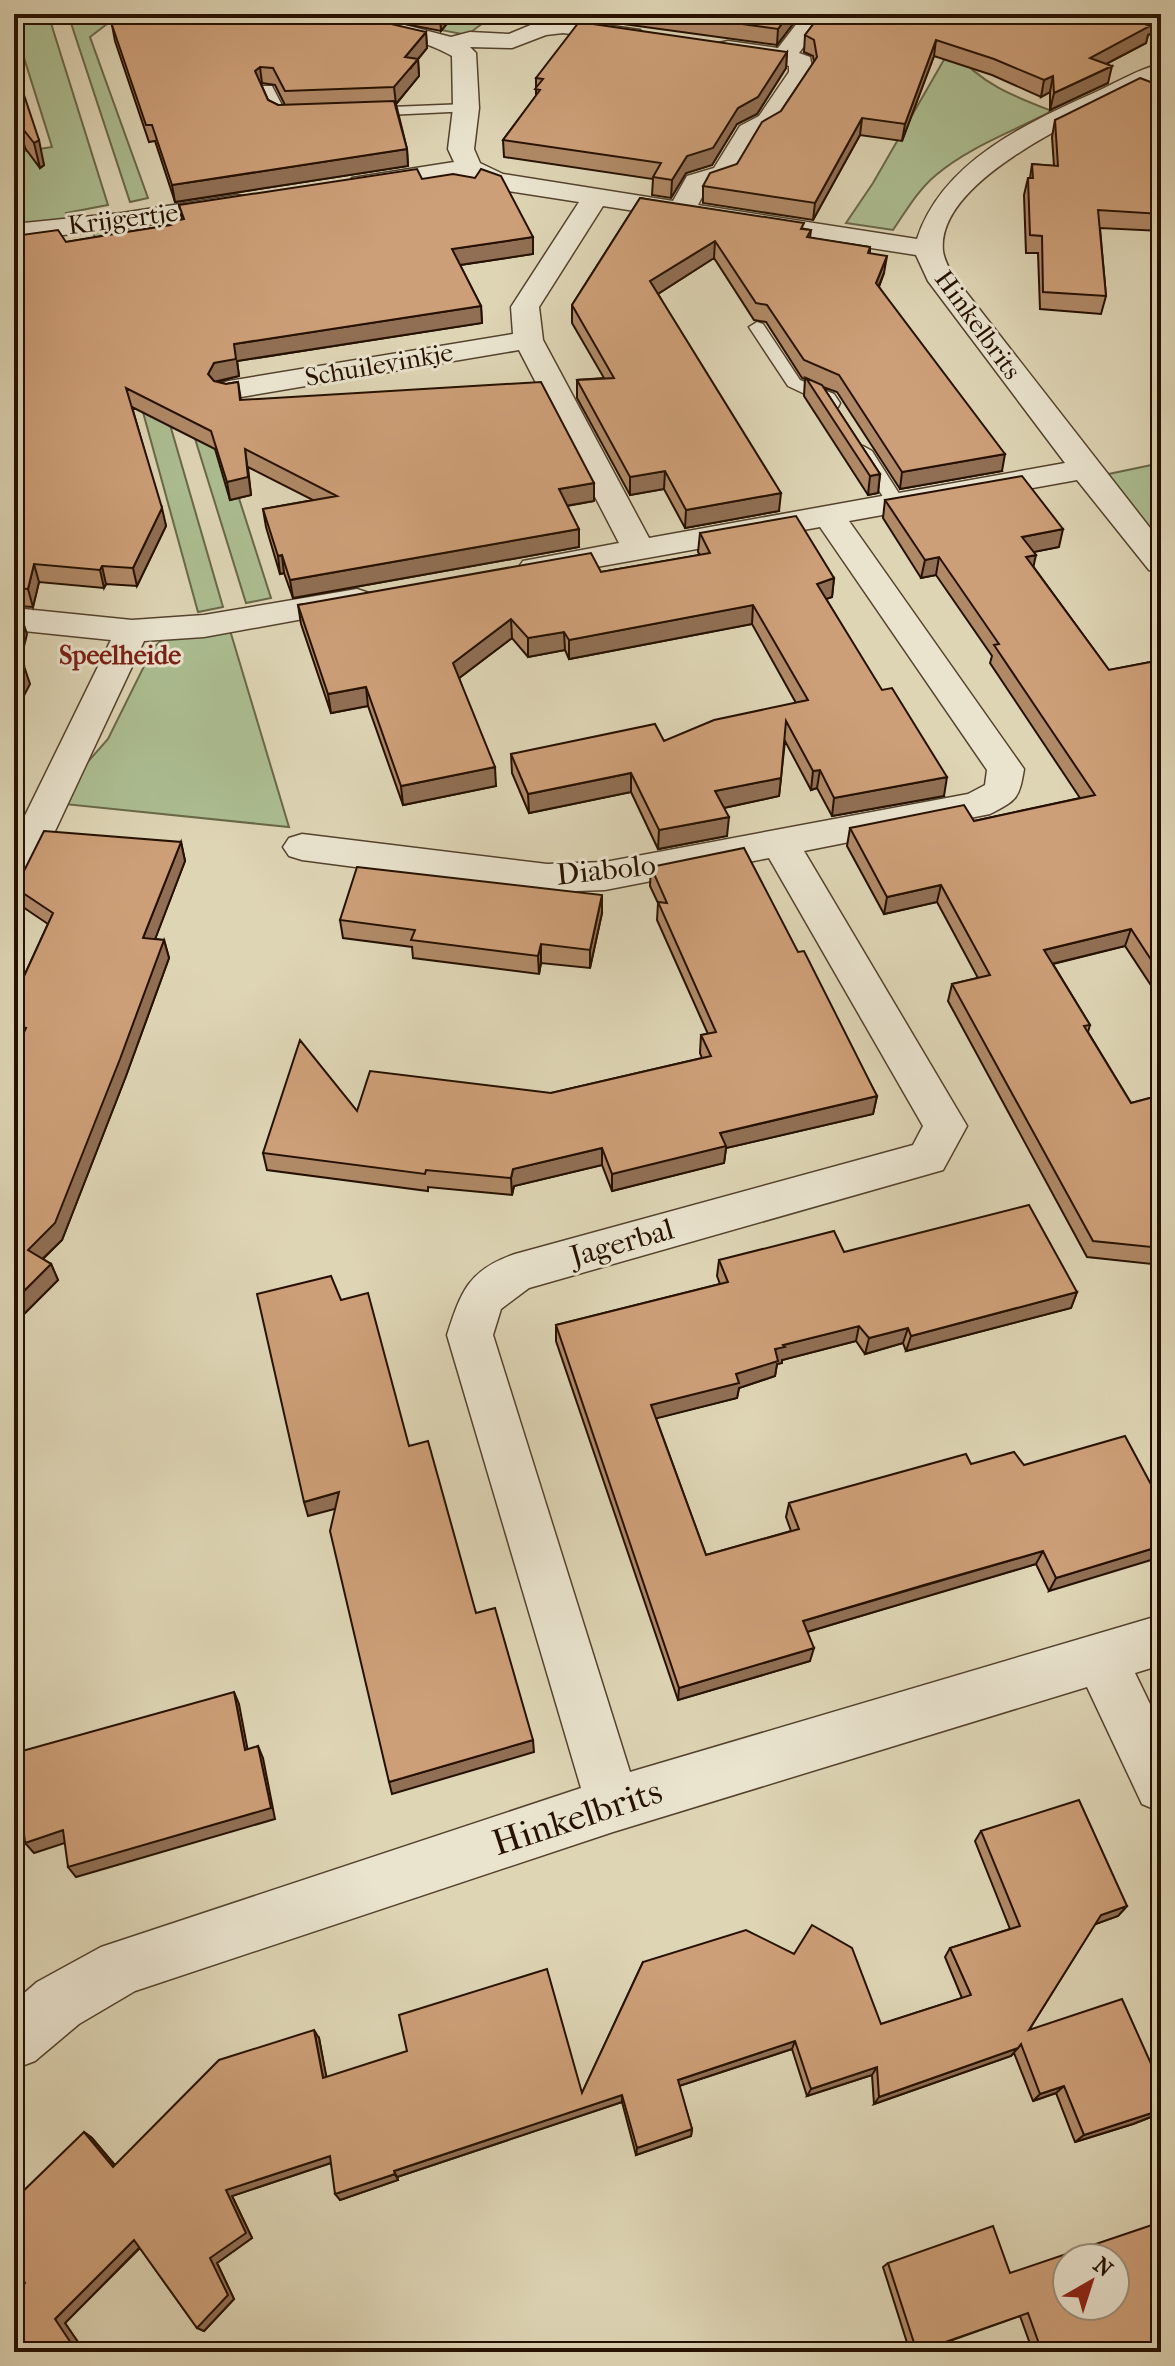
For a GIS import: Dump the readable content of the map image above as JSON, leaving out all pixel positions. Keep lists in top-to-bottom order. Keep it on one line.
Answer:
{"streets":{"street":["Krijgertje","Hinkelbrits","Schuilevinkje","Diabolo","Jagerbal"]},"crossings":[["Hinkelbrits","Jagerbal"],["Diabolo","Jagerbal"]],"districts":["Speelheide"],"north":"top right"}
